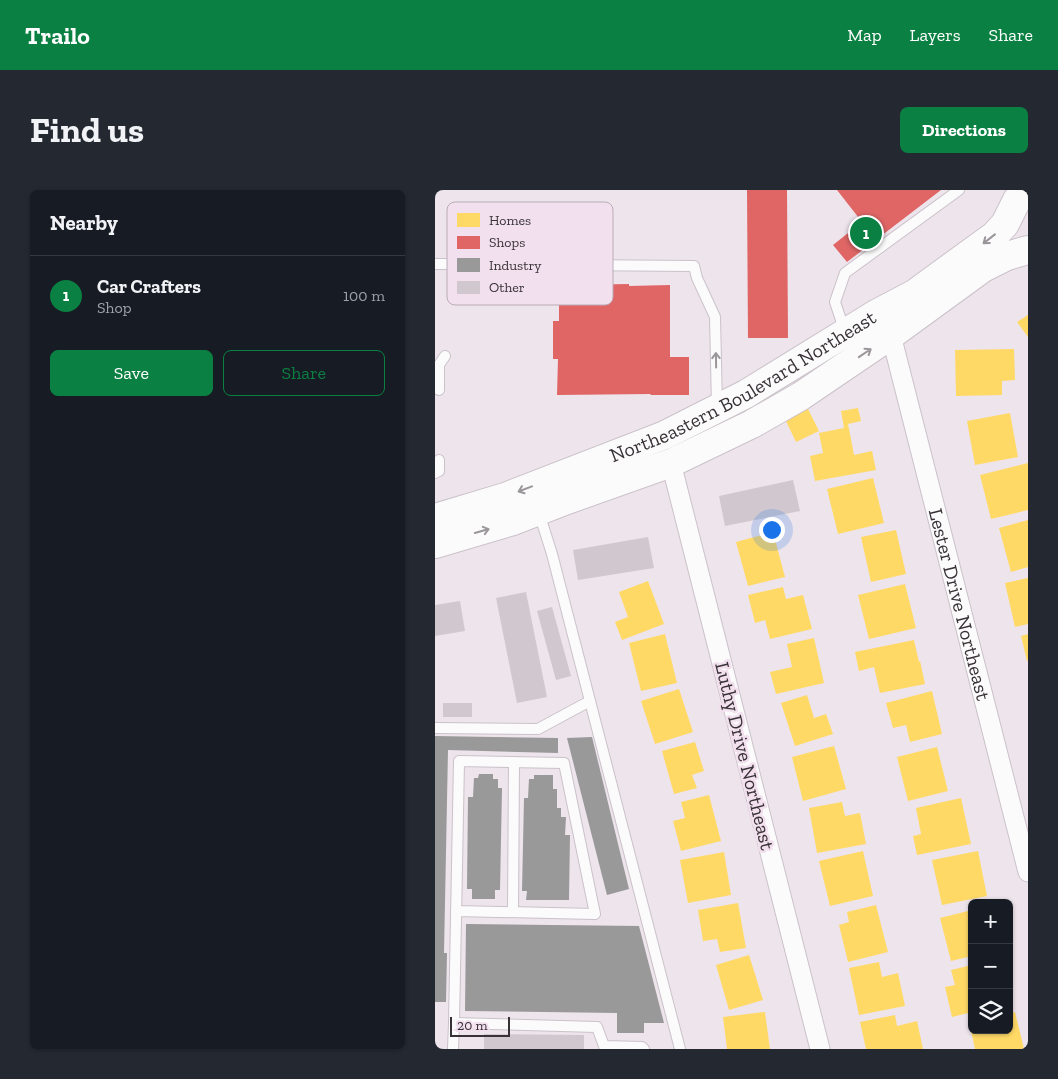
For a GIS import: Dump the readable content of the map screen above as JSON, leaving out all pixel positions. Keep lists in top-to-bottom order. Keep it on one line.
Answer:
{"streets":{"street":["Northeastern Boulevard Northeast","Lester Drive Northeast","Luthy Drive Northeast"]},"crossings":[["Northeastern Boulevard Northeast","Lester Drive Northeast"],["Northeastern Boulevard Northeast","Luthy Drive Northeast"]],"legend":["Homes","Shops","Industry","Other"],"scale_bar":"20 m","page":{"header":"Trailo","nav":["Map","Layers","Share"],"buttons":["Directions",["Save","Share"]],"title":"Find us","heading":"Nearby","pins":"1","list":[{"mark":"1","name":"Car Crafters","note":"Shop","value":"100 m"}],"map_buttons":["+","−"],"scale":"20 m"}}
